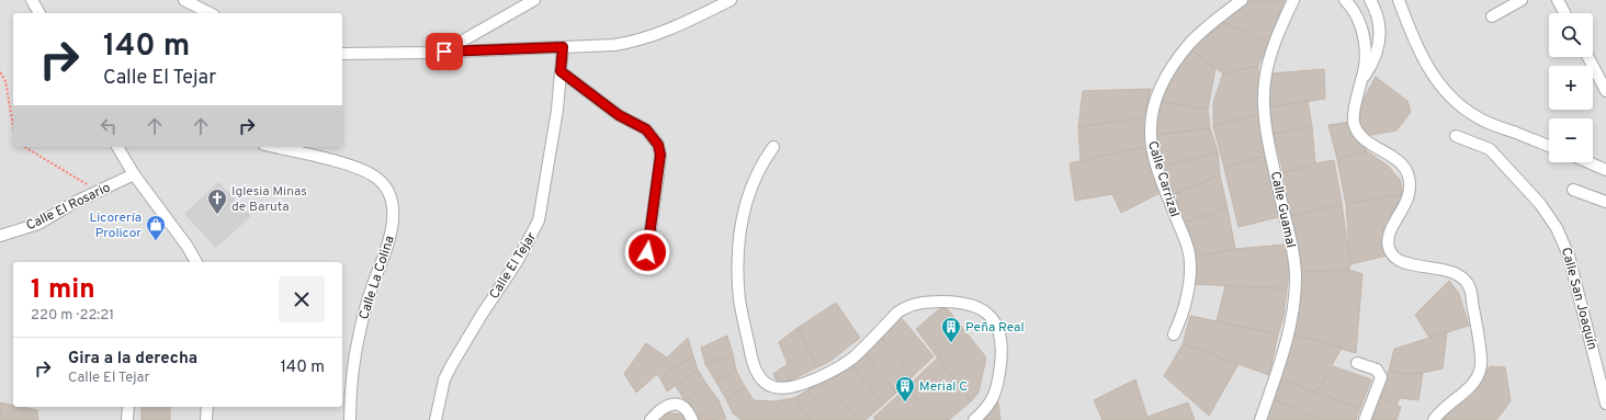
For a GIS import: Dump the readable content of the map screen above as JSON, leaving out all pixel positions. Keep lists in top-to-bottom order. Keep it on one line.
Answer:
{"streets":{"street":["Calle Carrizal","Calle El Rosario","Calle Guamal","Calle El Tejar","Calle La Colina","Calle San Joaquín"]},"places":{"church":["Iglesia Minas de Baruta"],"shop":["Licorería Prolicor"],"building":["Peña Real","Merial C"]},"page":{"map_buttons":["+","−"],"turn":["140 m","Calle El Tejar"],"heading":["1 min","220 m · 22:21"],"list":[{"name":"Gira a la derecha","note":"Calle El Tejar","value":"140 m"}]}}
